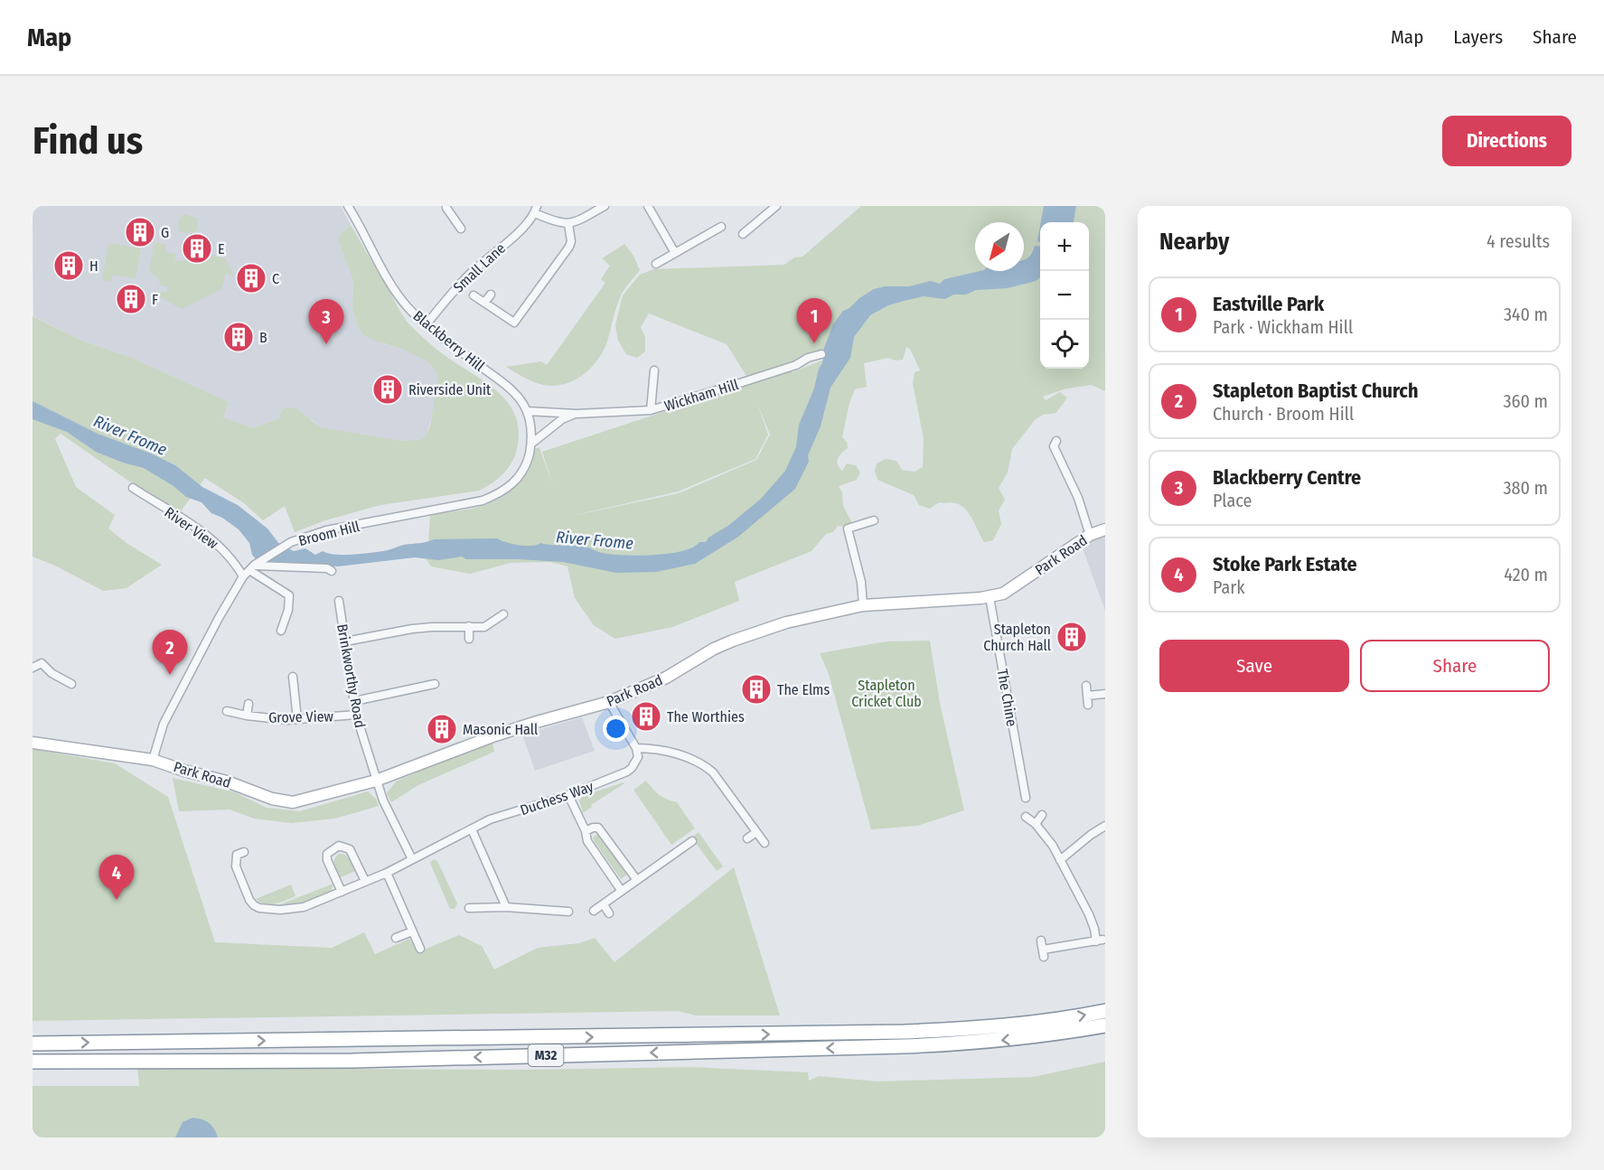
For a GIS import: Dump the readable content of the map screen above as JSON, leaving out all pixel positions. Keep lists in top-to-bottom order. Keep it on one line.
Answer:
{"streets":{"highway":["M32"],"main road":["Park Road"],"street":["Small Lane","Blackberry Hill","Wickham Hill","River View","Broom Hill","Brinkworthy Road","The Chine","Grove View","Duchess Way"]},"crossings":[["Small Lane","Blackberry Hill"],["Blackberry Hill","Wickham Hill"],["Blackberry Hill","Broom Hill"],["Wickham Hill","Broom Hill"],["River View","Broom Hill"],["Broom Hill","Park Road"],["Park Road","Brinkworthy Road"],["Park Road","The Chine"],["Brinkworthy Road","Grove View"]],"water":["River Frome"],"parks":["Stapleton Cricket Club"],"places":{"building":["G","E","H","C","F","B","Riverside Unit","Stapleton Church Hall","The Elms","The Worthies","Masonic Hall"]},"north":"bottom left","page":{"header":"Map","nav":["Map","Layers","Share"],"buttons":["Directions",["Save","Share"]],"title":"Find us","heading":["Nearby","4 results"],"map_buttons":["+","−"],"list":[{"mark":"1","name":"Eastville Park","note":"Park · Wickham Hill","value":"340 m"},{"mark":"2","name":"Stapleton Baptist Church","note":"Church · Broom Hill","value":"360 m"},{"mark":"3","name":"Blackberry Centre","note":"Place","value":"380 m"},{"mark":"4","name":"Stoke Park Estate","note":"Park","value":"420 m"}],"pins":["1","3","2","4"]}}
